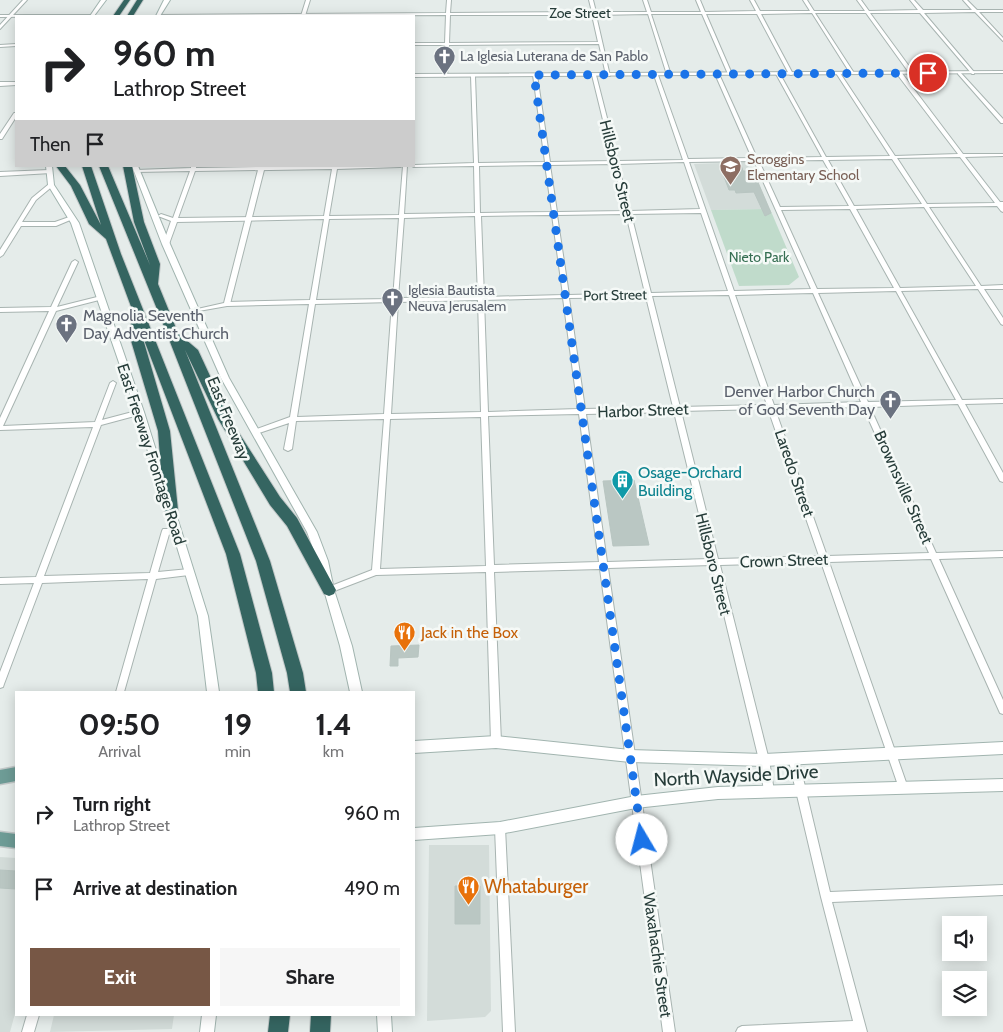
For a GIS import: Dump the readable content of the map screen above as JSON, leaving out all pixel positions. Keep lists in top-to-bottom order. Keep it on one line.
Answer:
{"streets":{"highway":["East Freeway"],"main road":["East Freeway Frontage Road","North Wayside Drive"],"street":["Zoe Street","Hillsboro Street","Port Street","Harbor Street","Laredo Street","Brownsville Street","Crown Street","Waxahachie Street"]},"crossings":[["Hillsboro Street","Port Street"],["Hillsboro Street","Harbor Street"],["Hillsboro Street","Crown Street"],["Hillsboro Street","North Wayside Drive"],["Port Street","Laredo Street"],["Port Street","Brownsville Street"],["Port Street","Waxahachie Street"],["Harbor Street","Laredo Street"],["Harbor Street","Brownsville Street"],["Harbor Street","Waxahachie Street"],["Laredo Street","Crown Street"],["Laredo Street","North Wayside Drive"],["Brownsville Street","Crown Street"],["Crown Street","Waxahachie Street"],["North Wayside Drive","Waxahachie Street"]],"parks":["Nieto Park"],"places":{"church":["La Iglesia Luterana de San Pablo","Iglesia Bautista Neuva Jerusalem","Magnolia Seventh Day Adventist Church","Denver Harbor Church of God Seventh Day"],"school or university":["Scroggins Elementary School"],"building":["Osage-Orchard Building"],"restaurant":["Jack in the Box","Whataburger"]},"page":{"turn":["960 m","Lathrop Street"],"then":"Then","eta":["09:50","Arrival","19","min","1.4","km"],"list":[{"name":"Turn right","note":"Lathrop Street","value":"960 m"},{"name":"Arrive at destination","value":"490 m"}],"buttons":["Exit","Share"]}}
